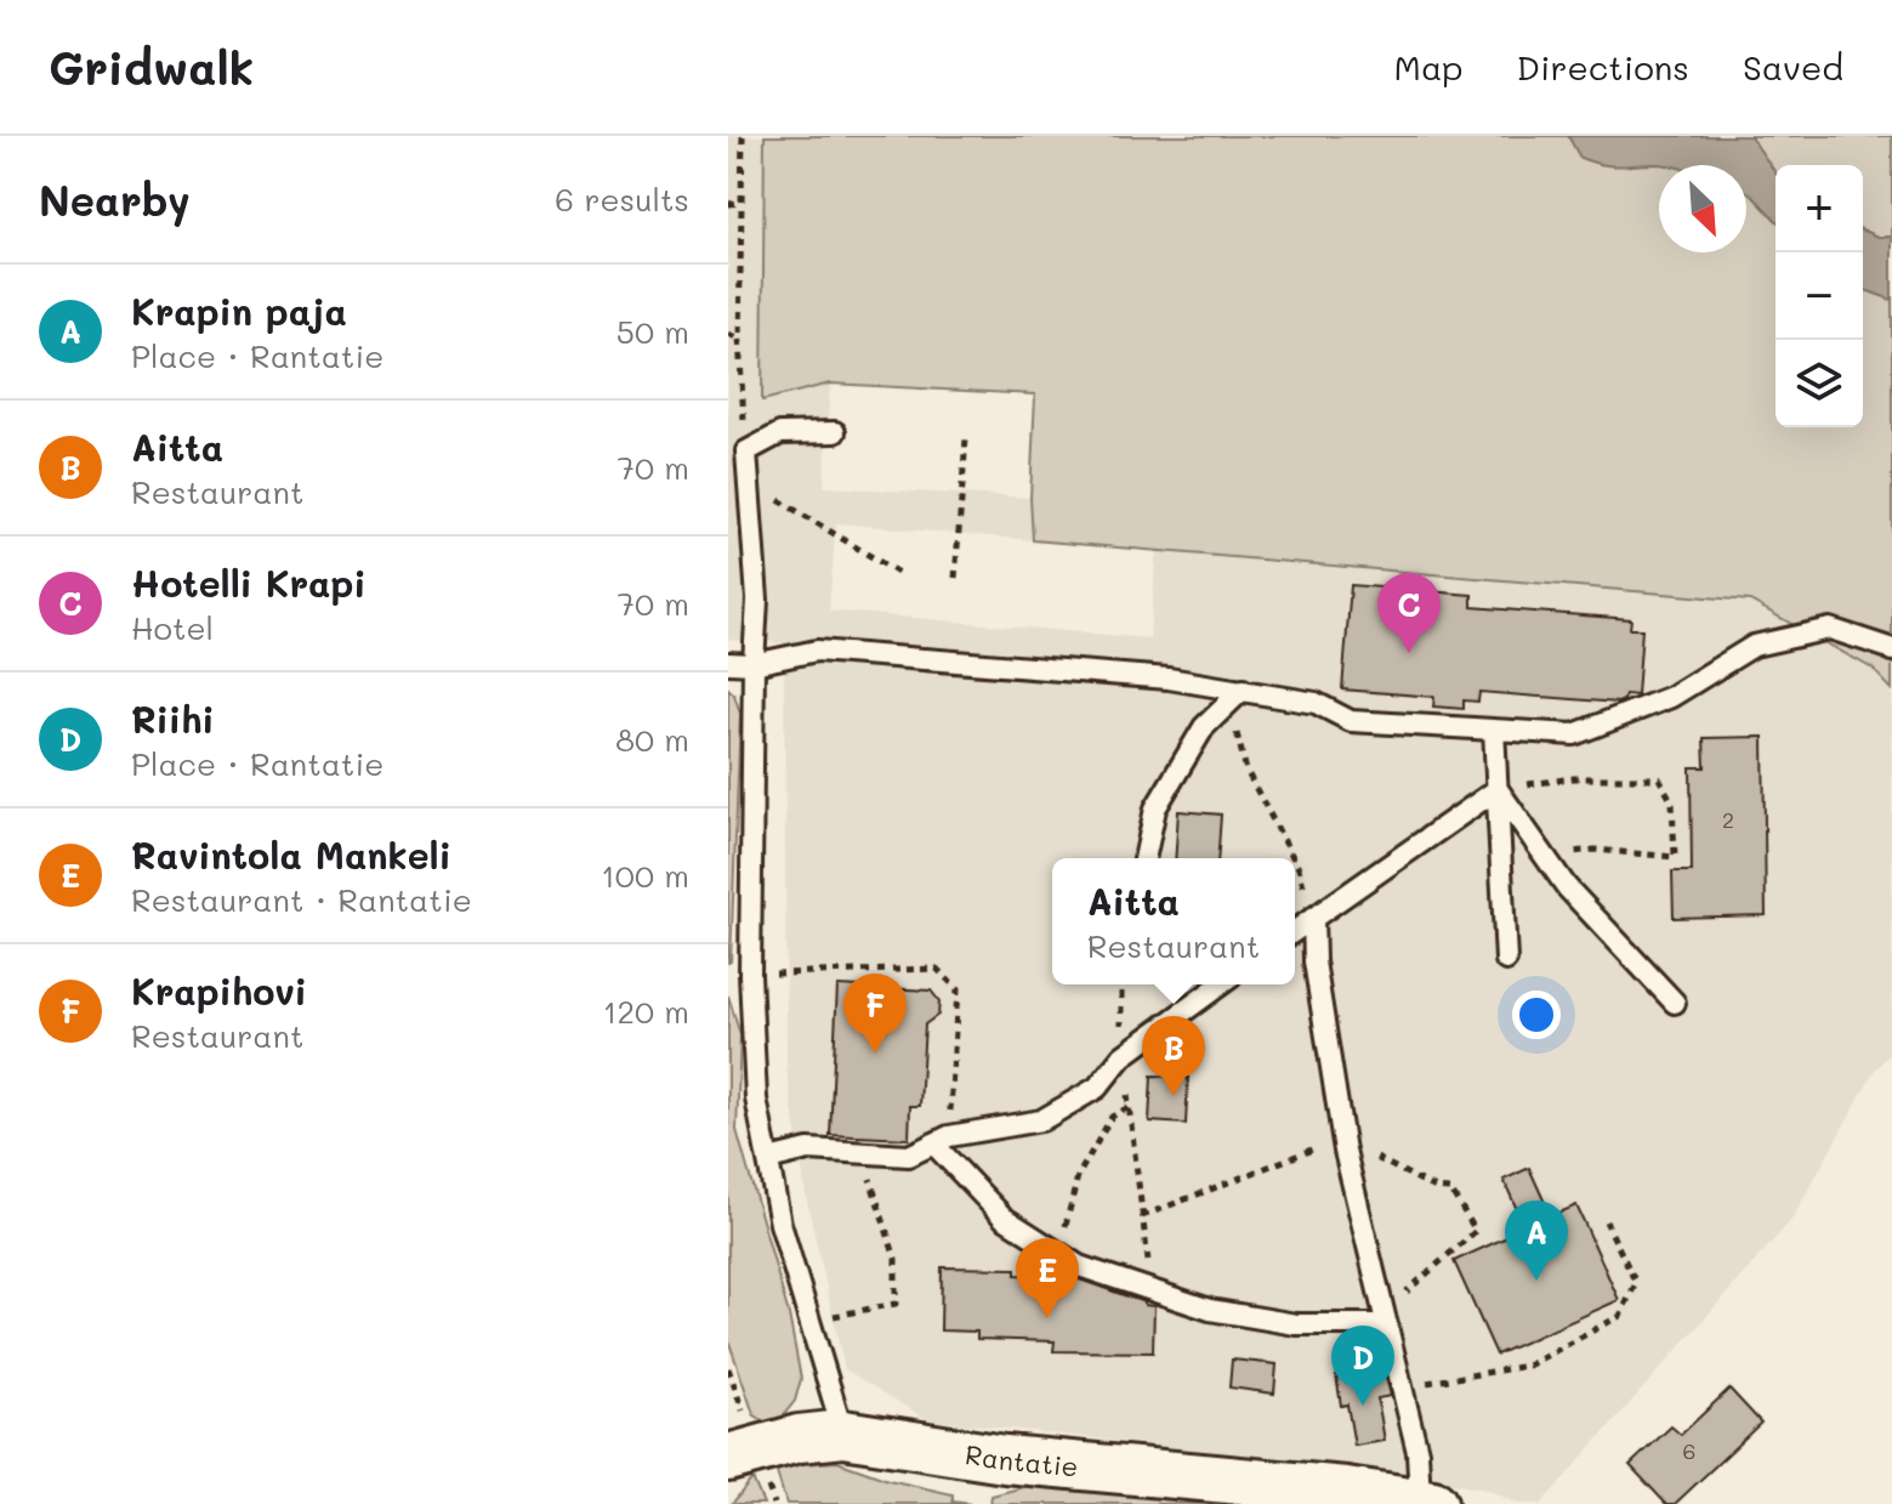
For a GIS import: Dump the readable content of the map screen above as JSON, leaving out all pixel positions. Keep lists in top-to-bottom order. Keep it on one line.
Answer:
{"streets":{"street":["Rantatie"]},"house_numbers":["2","6"],"north":"bottom right","page":{"header":"Gridwalk","nav":["Map","Directions","Saved"],"heading":["Nearby","6 results"],"map_buttons":["+","−"],"list":[{"mark":"A","name":"Krapin paja","note":"Place · Rantatie","value":"50 m"},{"mark":"B","name":"Aitta","note":"Restaurant","value":"70 m"},{"mark":"C","name":"Hotelli Krapi","note":"Hotel","value":"70 m"},{"mark":"D","name":"Riihi","note":"Place · Rantatie","value":"80 m"},{"mark":"E","name":"Ravintola Mankeli","note":"Restaurant · Rantatie","value":"100 m"},{"mark":"F","name":"Krapihovi","note":"Restaurant","value":"120 m"}],"pins":["C","F","B","A","E","D"],"popup":["Aitta","Restaurant"]}}
